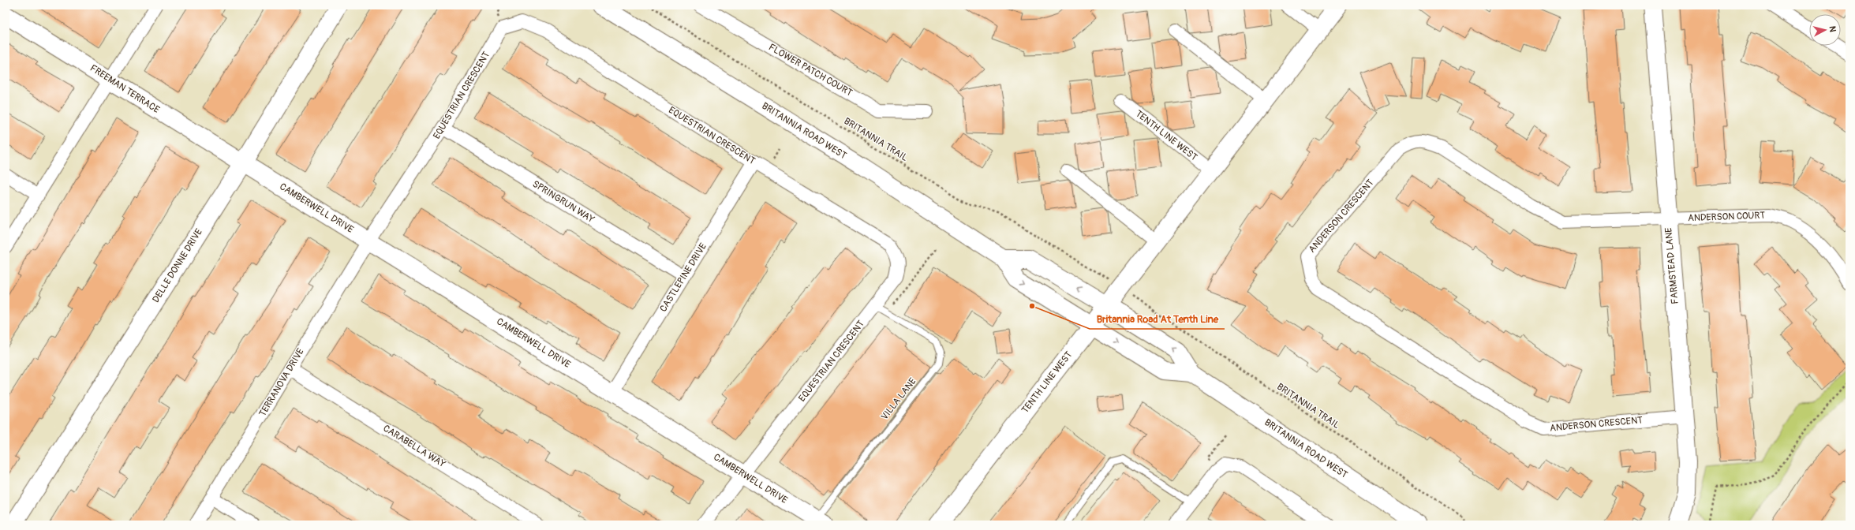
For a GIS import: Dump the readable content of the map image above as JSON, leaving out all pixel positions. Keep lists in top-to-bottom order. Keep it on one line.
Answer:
{"streets":{"street":["FLOWER PATCH COURT","FREEMAN TERRACE","EQUESTRIAN CRESCENT","BRITANNIA ROAD WEST","TENTH LINE WEST","SPRINGRUN WAY","CAMBERWELL DRIVE","ANDERSON CRESCENT","ANDERSON COURT","DELLE DONNE DRIVE","FARMSTEAD LANE","CASTLEPINE DRIVE","TERRANOVA DRIVE","CARABELLA WAY"],"lane":["VILLA LANE"],"path":["BRITANNIA TRAIL"]},"crossings":[["FREEMAN TERRACE","CAMBERWELL DRIVE"],["FREEMAN TERRACE","DELLE DONNE DRIVE"],["EQUESTRIAN CRESCENT","SPRINGRUN WAY"],["EQUESTRIAN CRESCENT","CAMBERWELL DRIVE"],["EQUESTRIAN CRESCENT","CASTLEPINE DRIVE"],["EQUESTRIAN CRESCENT","TERRANOVA DRIVE"],["EQUESTRIAN CRESCENT","VILLA LANE"],["BRITANNIA ROAD WEST","TENTH LINE WEST"],["SPRINGRUN WAY","CASTLEPINE DRIVE"],["CAMBERWELL DRIVE","DELLE DONNE DRIVE"],["CAMBERWELL DRIVE","CASTLEPINE DRIVE"],["CAMBERWELL DRIVE","TERRANOVA DRIVE"],["CAMBERWELL DRIVE","VILLA LANE"],["ANDERSON CRESCENT","ANDERSON COURT"],["ANDERSON CRESCENT","FARMSTEAD LANE"],["ANDERSON COURT","FARMSTEAD LANE"],["TERRANOVA DRIVE","CARABELLA WAY"]],"places":["Britannia Road At Tenth Line"],"north":"right"}
